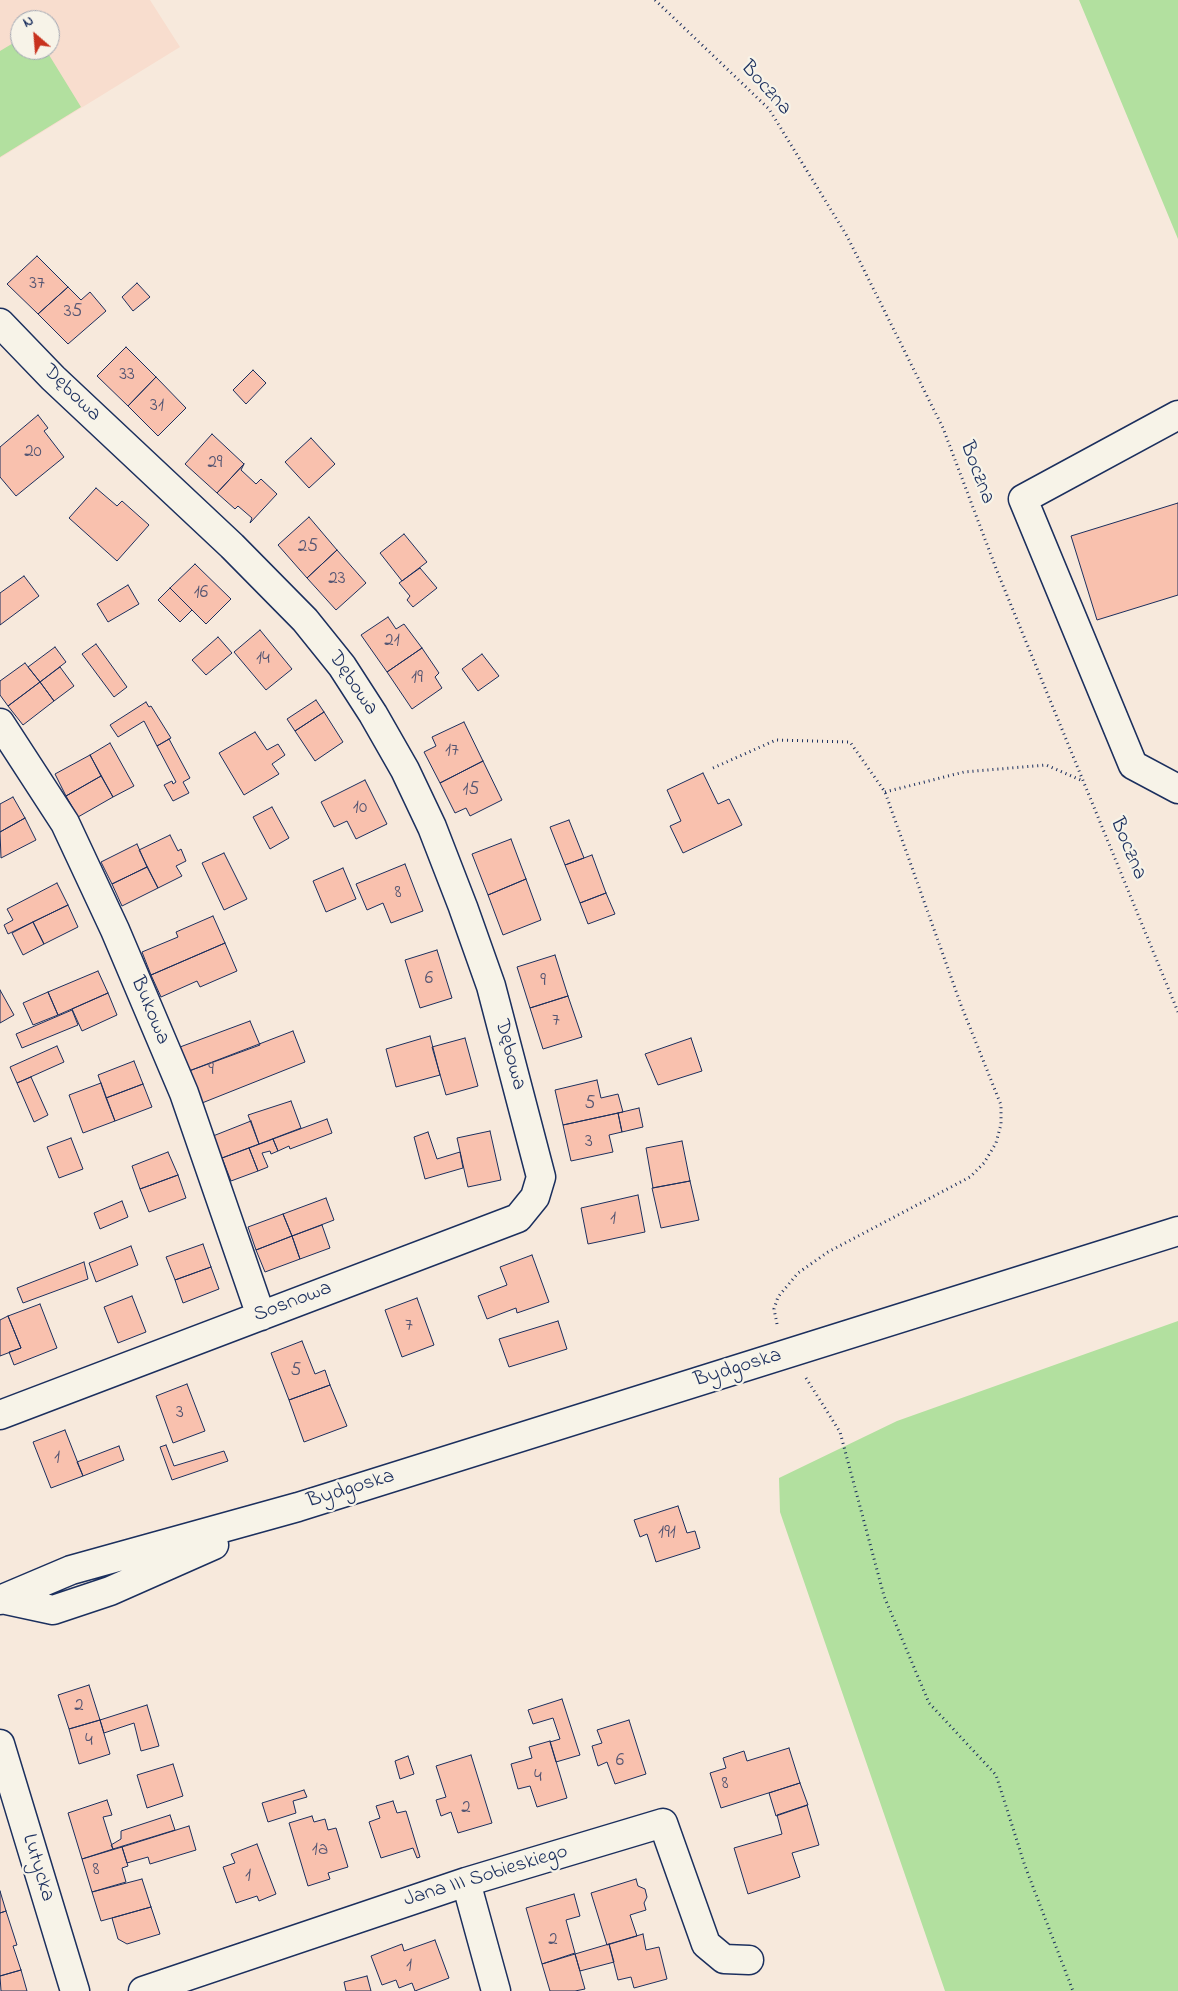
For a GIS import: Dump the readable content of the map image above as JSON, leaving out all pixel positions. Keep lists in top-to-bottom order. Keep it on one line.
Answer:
{"streets":{"street":["Dębowa","Bukowa","Sosnowa","Bydgoska","Lutycka","Jana III Sobieskiego"],"path":["Boczna"]},"crossings":[["Dębowa","Sosnowa"],["Bukowa","Sosnowa"]],"house_numbers":["37","35","33","31","20","29","25","23","16","21","14","19","17","15","10","8","6","9","7","9","5","3","1","7","5","3","1","191","2","4","6","4","8","2","1a","8","1","2","1"],"north":"top left"}
